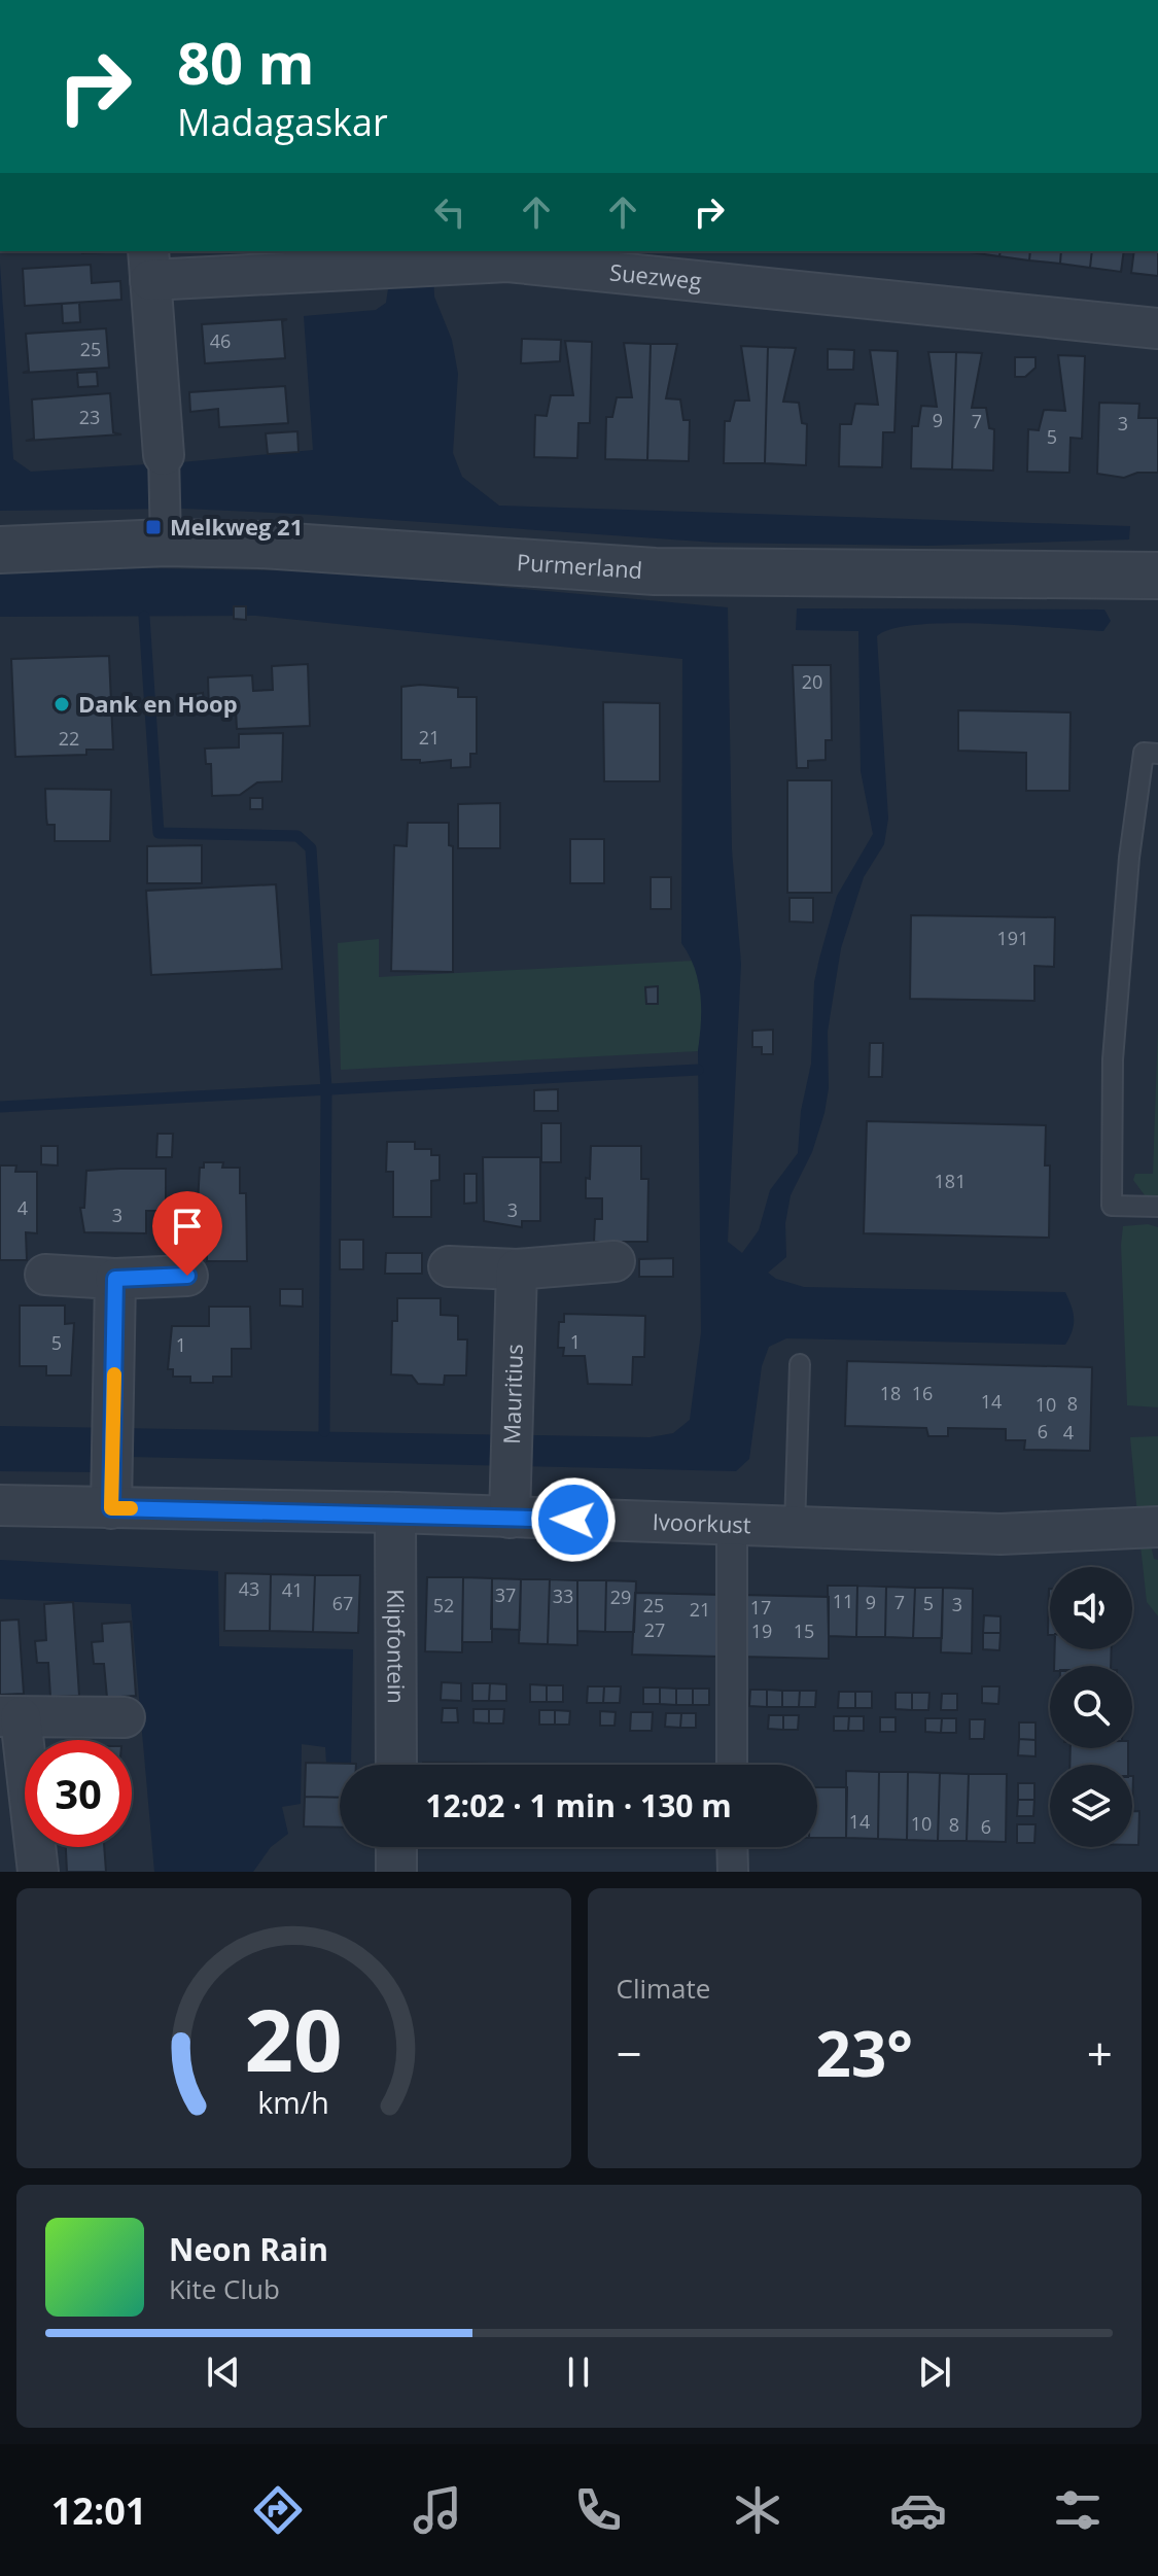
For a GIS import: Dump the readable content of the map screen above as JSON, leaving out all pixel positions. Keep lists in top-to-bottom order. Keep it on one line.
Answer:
{"streets":{"street":["Suezweg","Purmerland","Mauritius","Ivoorkust","Klipfontein"]},"crossings":[["Suezweg","Purmerland"],["Mauritius","Ivoorkust"],["Ivoorkust","Klipfontein"]],"places":{"transit":["Melkweg 21"],"other":["Dank en Hoop"]},"house_numbers":["46","25","23","9","7","3","5","20","21","22","191","181","4","3","3","1","5","1","18","16","14","8","10","6","4","43","41","37","33","29","11","9","7","67","5","3","52","25","17","21","27","19","15","14","10","8","6"],"page":{"turn":["80 m","Madagaskar"],"limit":"30","trip":"12:02 · 1 min · 130 m","tile":"Climate","heat":["−","23°","+"],"song":["Neon Rain","Kite Club"],"tabs":"12:01","gauge":["20","km/h"]}}
